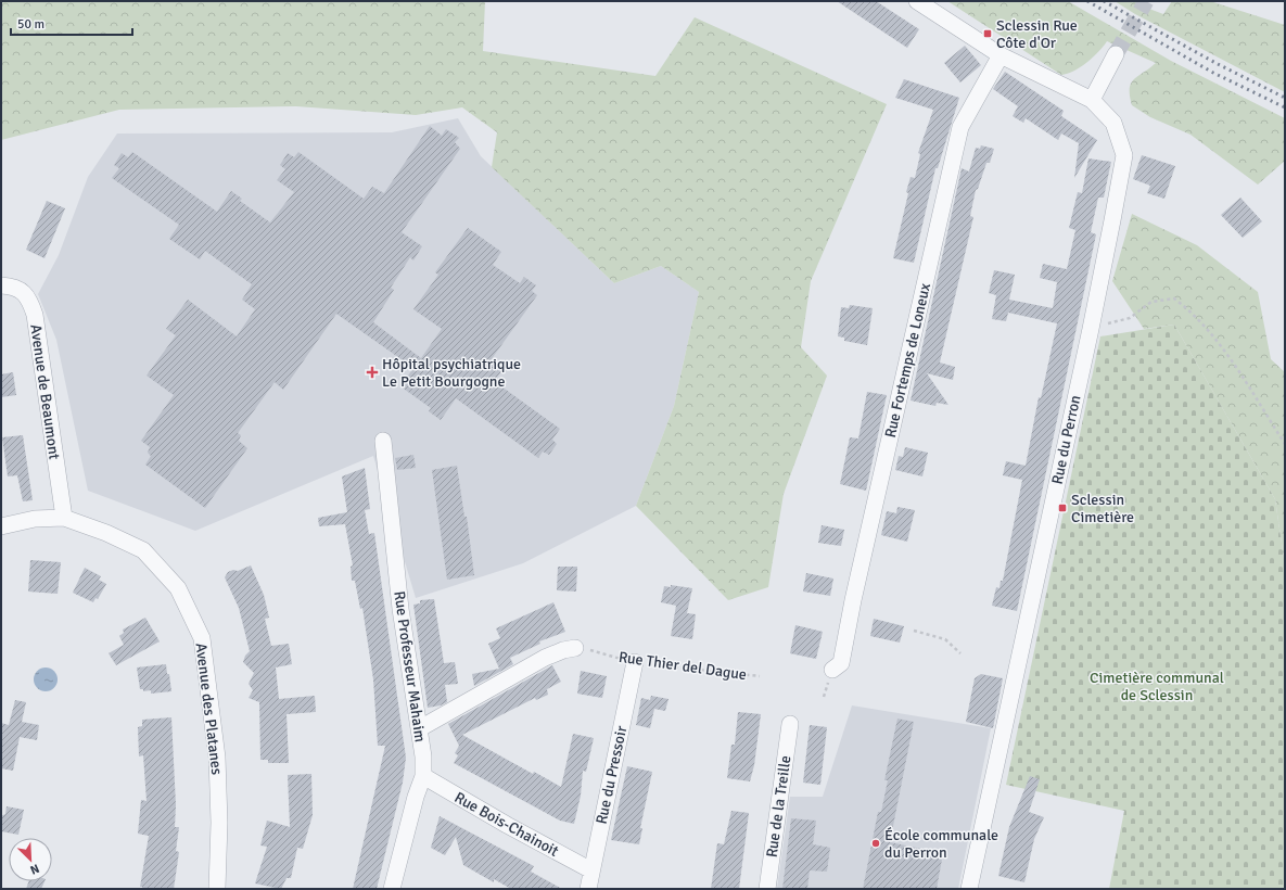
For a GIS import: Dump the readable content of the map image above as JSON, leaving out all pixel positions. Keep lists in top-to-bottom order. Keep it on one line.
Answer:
{"streets":{"street":["Rue Fortemps de Loneux","Avenue de Beaumont","Rue du Perron","Rue Professeur Mahaim","Avenue des Platanes","Rue du Pressoir","Rue de la Treille","Rue Bois-Chainoit"],"path":["Rue Thier del Dague"]},"crossings":[["Avenue de Beaumont","Avenue des Platanes"],["Rue Thier del Dague","Rue du Pressoir"],["Rue Professeur Mahaim","Rue Bois-Chainoit"],["Rue du Pressoir","Rue Bois-Chainoit"]],"parks":["Cimetière communal de Sclessin"],"places":{"transit":["Sclessin Rue Côte d'Or","Sclessin Cimetière"],"health":["Hôpital psychiatrique Le Petit Bourgogne"],"other":["École communale du Perron"]},"scale_bar":"50 m","north":"bottom right"}
